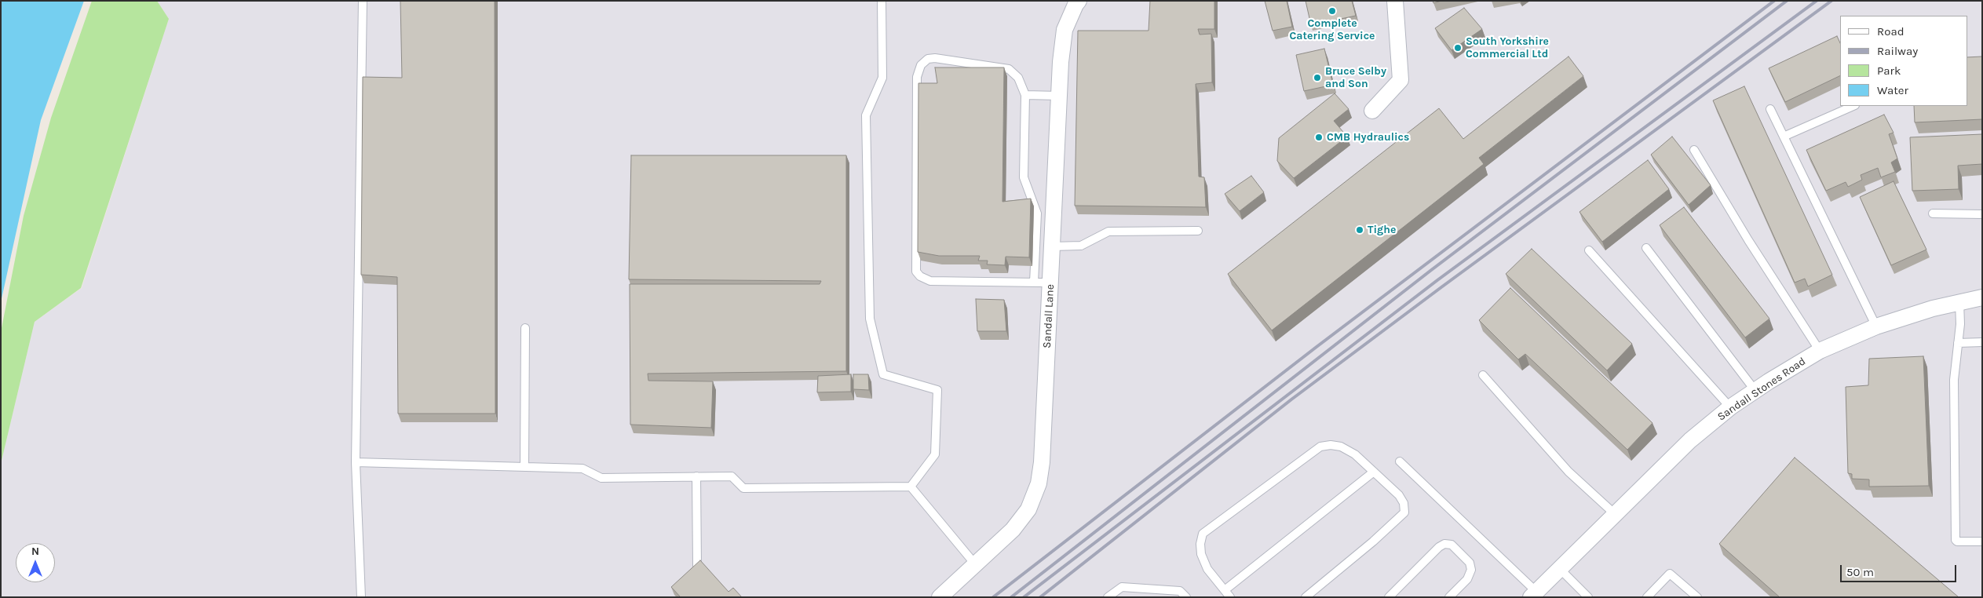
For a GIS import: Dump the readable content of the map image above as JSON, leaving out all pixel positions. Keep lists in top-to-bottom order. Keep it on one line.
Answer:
{"streets":{"street":["Sandall Lane","Sandall Stones Road"]},"places":["Complete Catering Service","South Yorkshire Commercial Ltd","Bruce Selby and Son","CMB Hydraulics","Tighe"],"legend":["Road","Railway","Park","Water"],"scale_bar":"50 m","north":"top"}
